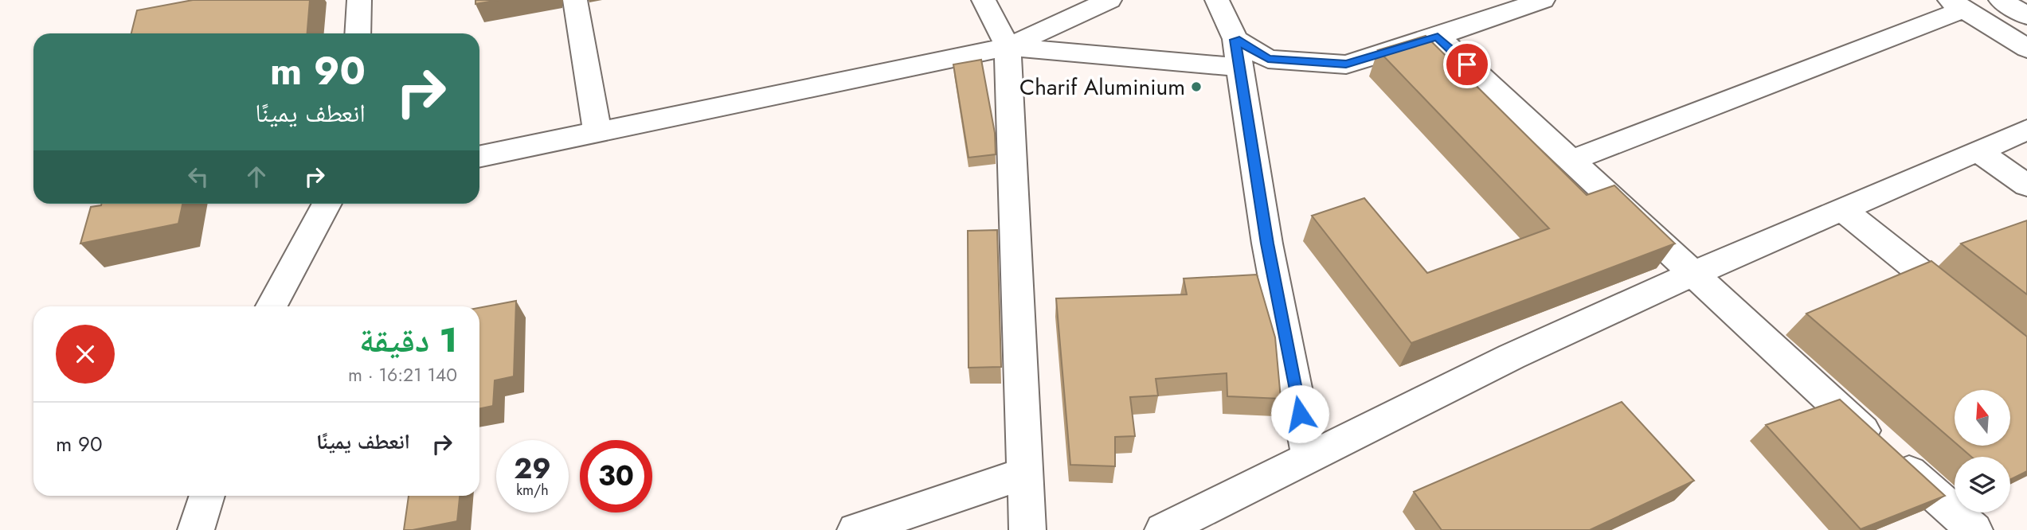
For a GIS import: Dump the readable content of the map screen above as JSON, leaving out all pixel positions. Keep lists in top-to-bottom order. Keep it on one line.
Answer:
{"places":["Charif Aluminium"],"north":"top","page":{"turn":["90 m","انعطف يمينًا"],"heading":["1 دقيقة","140 m · 16:21"],"list":[{"name":"انعطف يمينًا","value":"90 m"}],"speed":"29 km/h","limit":"30"}}
